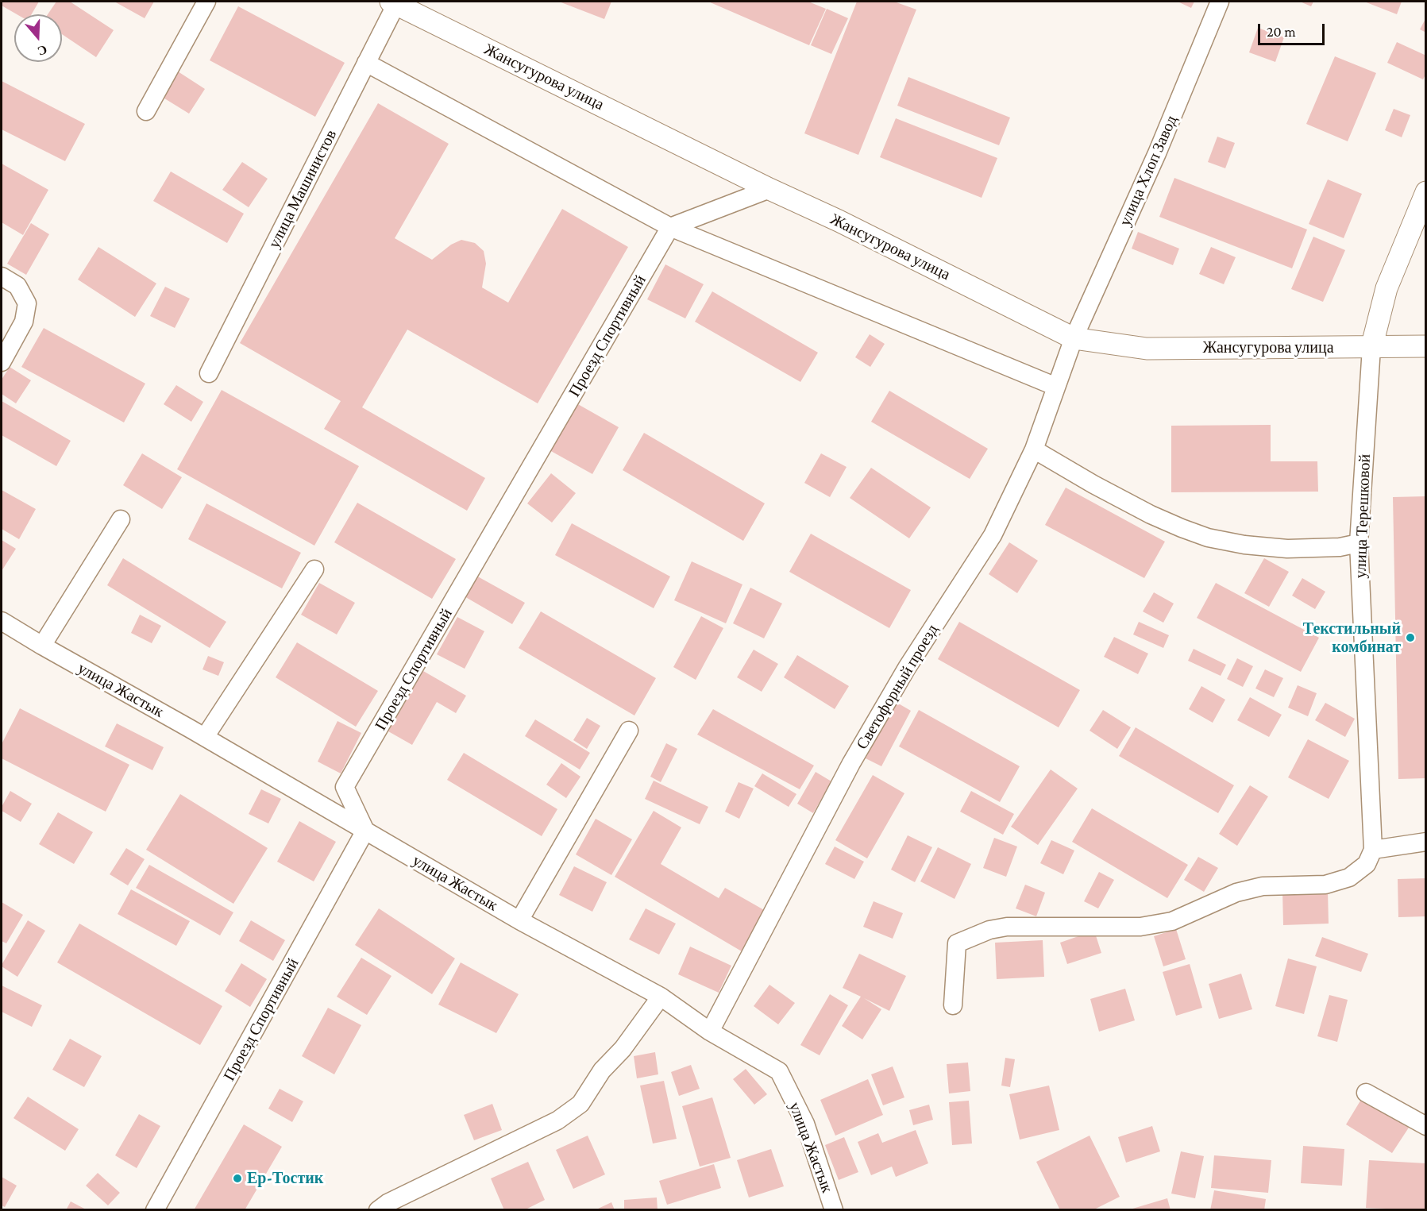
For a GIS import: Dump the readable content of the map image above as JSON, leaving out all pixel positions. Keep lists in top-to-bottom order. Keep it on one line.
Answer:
{"streets":{"street":["Жансугурова улица","улица Хлоп Завод","улица Машинистов","Проезд Спортивный","улица Терешковой","Светофорный проезд","улица Жастык"]},"crossings":[["Жансугурова улица","улица Хлоп Завод"],["Жансугурова улица","улица Машинистов"],["Жансугурова улица","улица Терешковой"],["Жансугурова улица","Светофорный проезд"],["улица Хлоп Завод","Светофорный проезд"],["Проезд Спортивный","улица Жастык"],["Светофорный проезд","улица Жастык"]],"places":["Текстильный комбинат","Ер-Тостик"],"scale_bar":"20 m","north":"bottom"}
